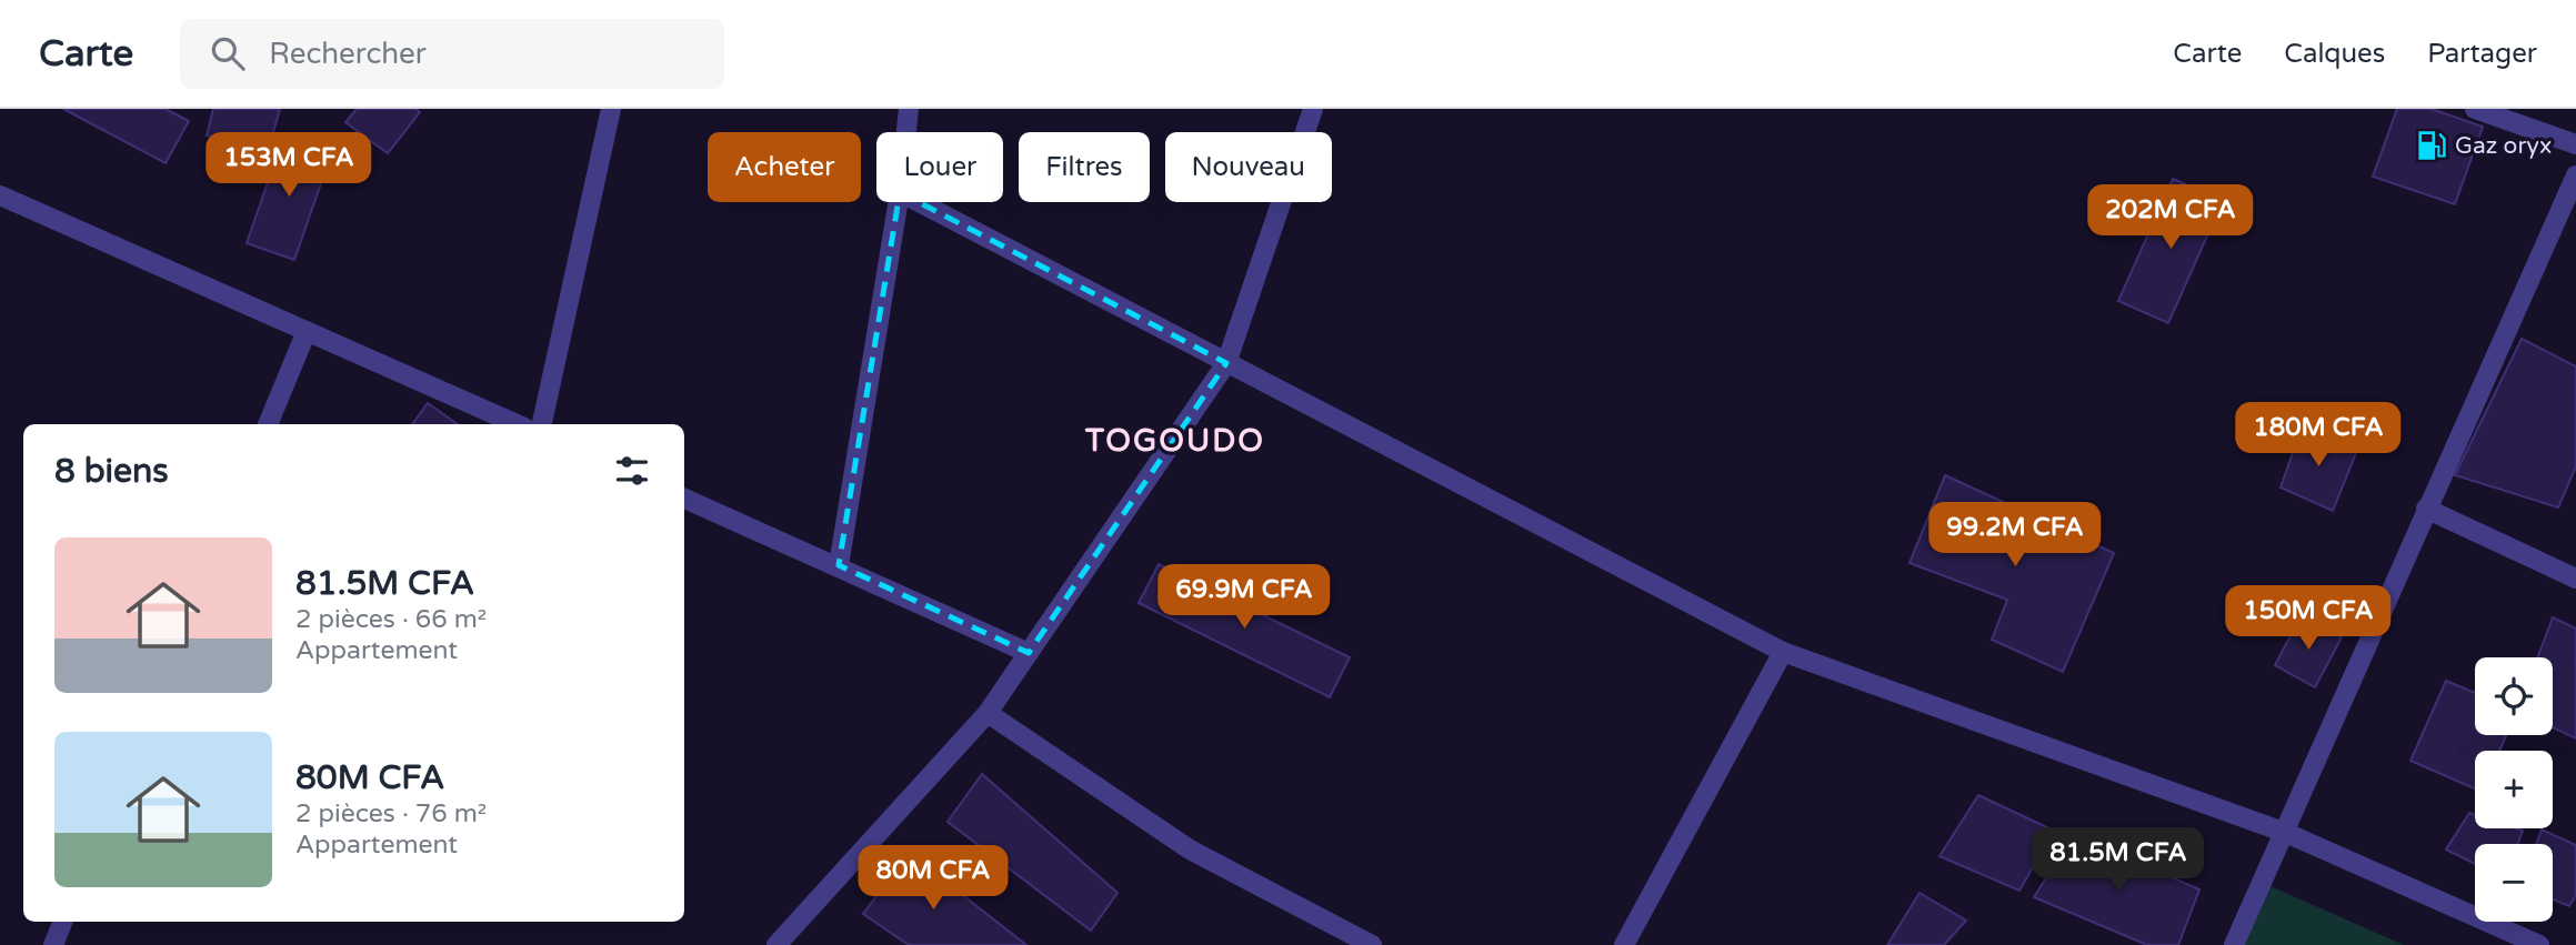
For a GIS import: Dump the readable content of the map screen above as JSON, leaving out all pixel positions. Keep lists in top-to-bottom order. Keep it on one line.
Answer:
{"districts":["TOGOUDO"],"places":{"fuel station":["Gaz oryx"]},"page":{"header":"Carte","search":"Rechercher","nav":["Carte","Calques","Partager"],"price":["153M CFA","202M CFA","180M CFA","99.2M CFA","69.9M CFA","150M CFA","81.5M CFA","80M CFA"],"chip":["Acheter","Louer","Filtres","Nouveau"],"heading":"8 biens","list":[{"name":"81.5M CFA","note":"2 pièces · 66 m² · Appartement"},{"name":"80M CFA","note":"2 pièces · 76 m² · Appartement"}],"map_buttons":["+","−"]}}
